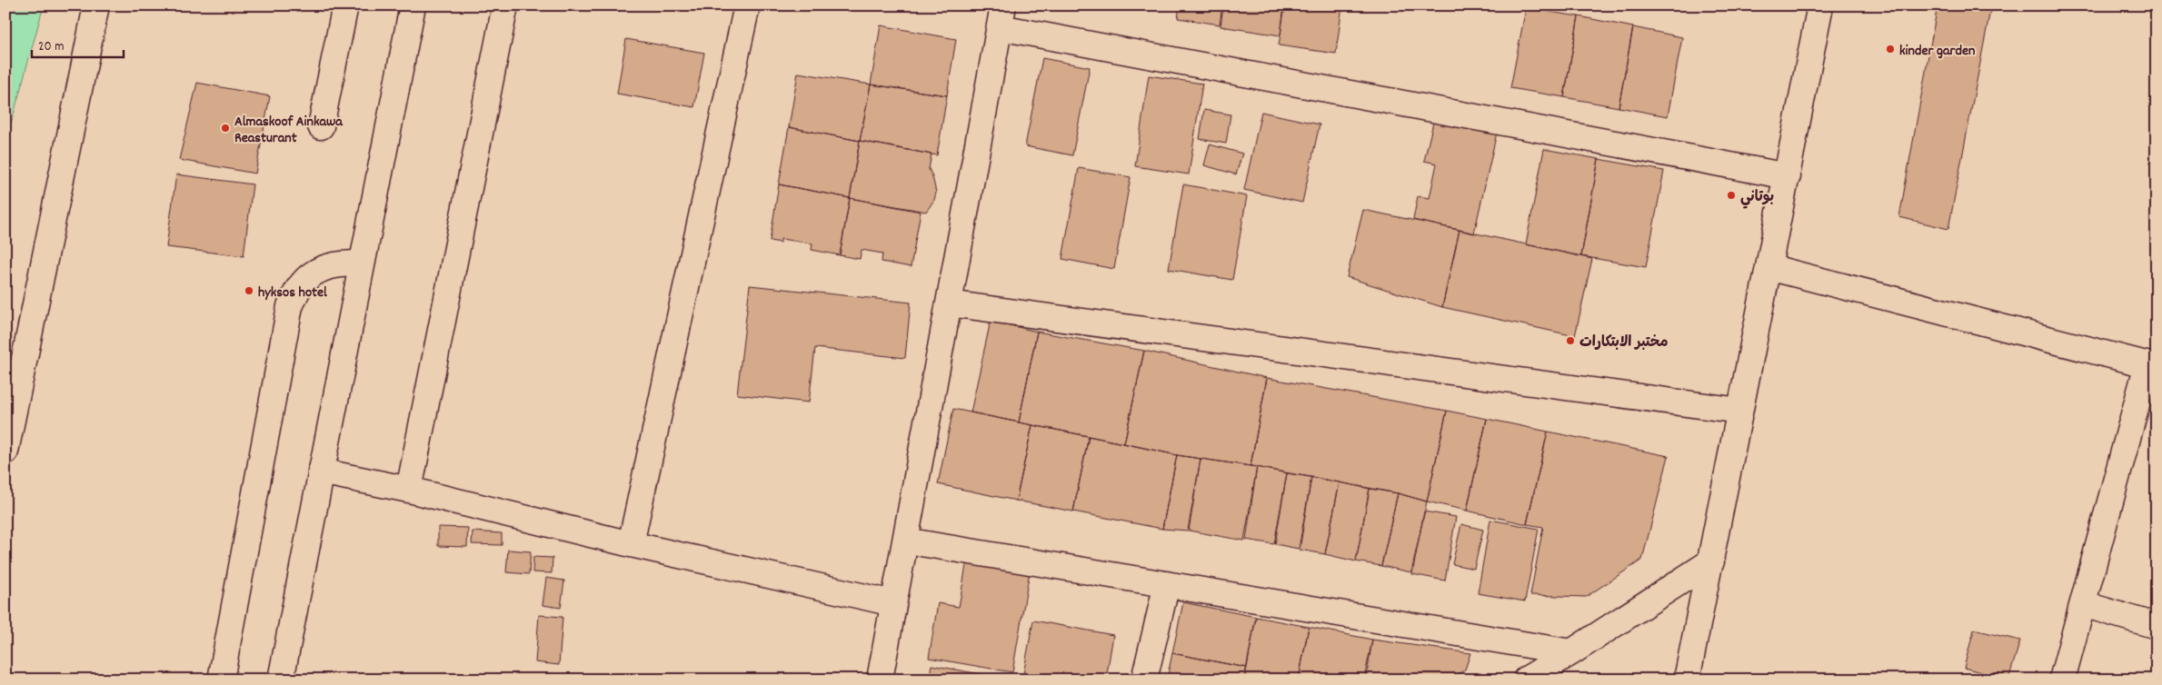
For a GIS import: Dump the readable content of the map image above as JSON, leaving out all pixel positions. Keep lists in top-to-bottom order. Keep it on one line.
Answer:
{"places":["kinder garden","Almaskoof Ainkawa Reasturant","بوتاني","hyksos hotel","مختبر الابتكارات"],"scale_bar":"20 m"}
